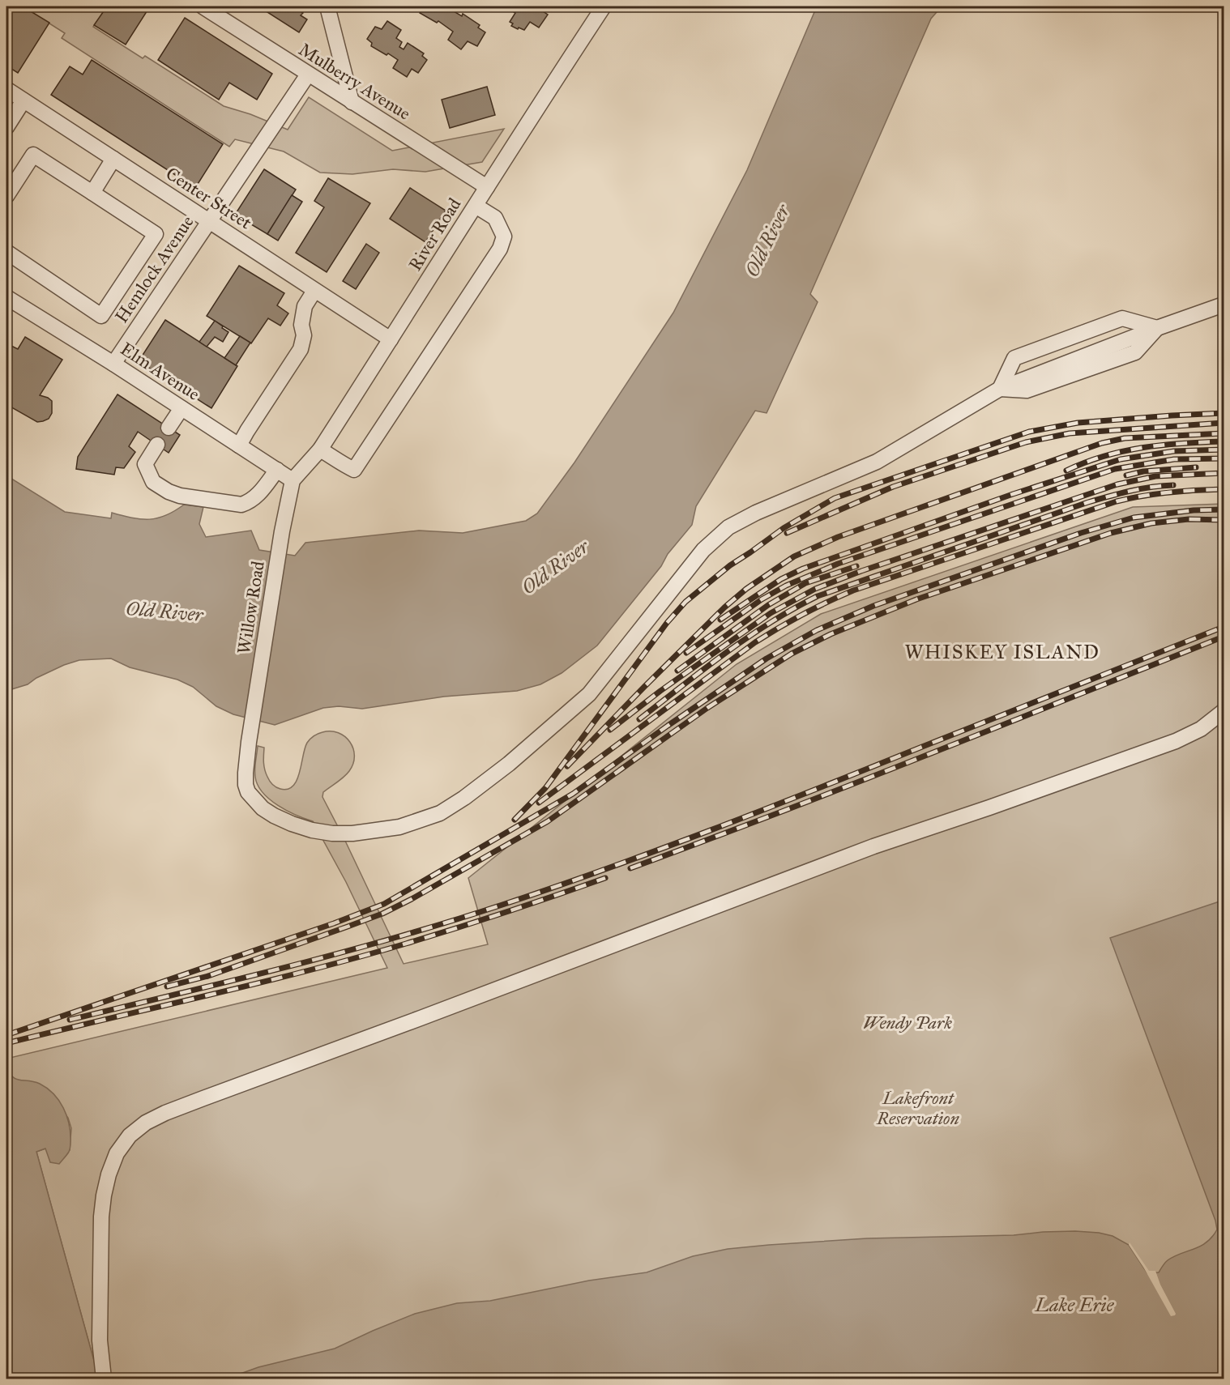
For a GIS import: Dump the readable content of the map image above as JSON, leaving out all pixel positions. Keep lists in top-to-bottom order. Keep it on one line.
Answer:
{"streets":{"street":["Mulberry Avenue","Center Street","River Road","Hemlock Avenue","Elm Avenue","Willow Road"]},"crossings":[["Mulberry Avenue","River Road"],["Mulberry Avenue","Hemlock Avenue"],["Center Street","River Road"],["Center Street","Hemlock Avenue"],["River Road","Elm Avenue"],["River Road","Willow Road"],["Hemlock Avenue","Elm Avenue"],["Elm Avenue","Willow Road"]],"districts":["WHISKEY ISLAND"],"water":["Old River","Lake Erie"],"parks":["Wendy Park","Lakefront Reservation"]}
